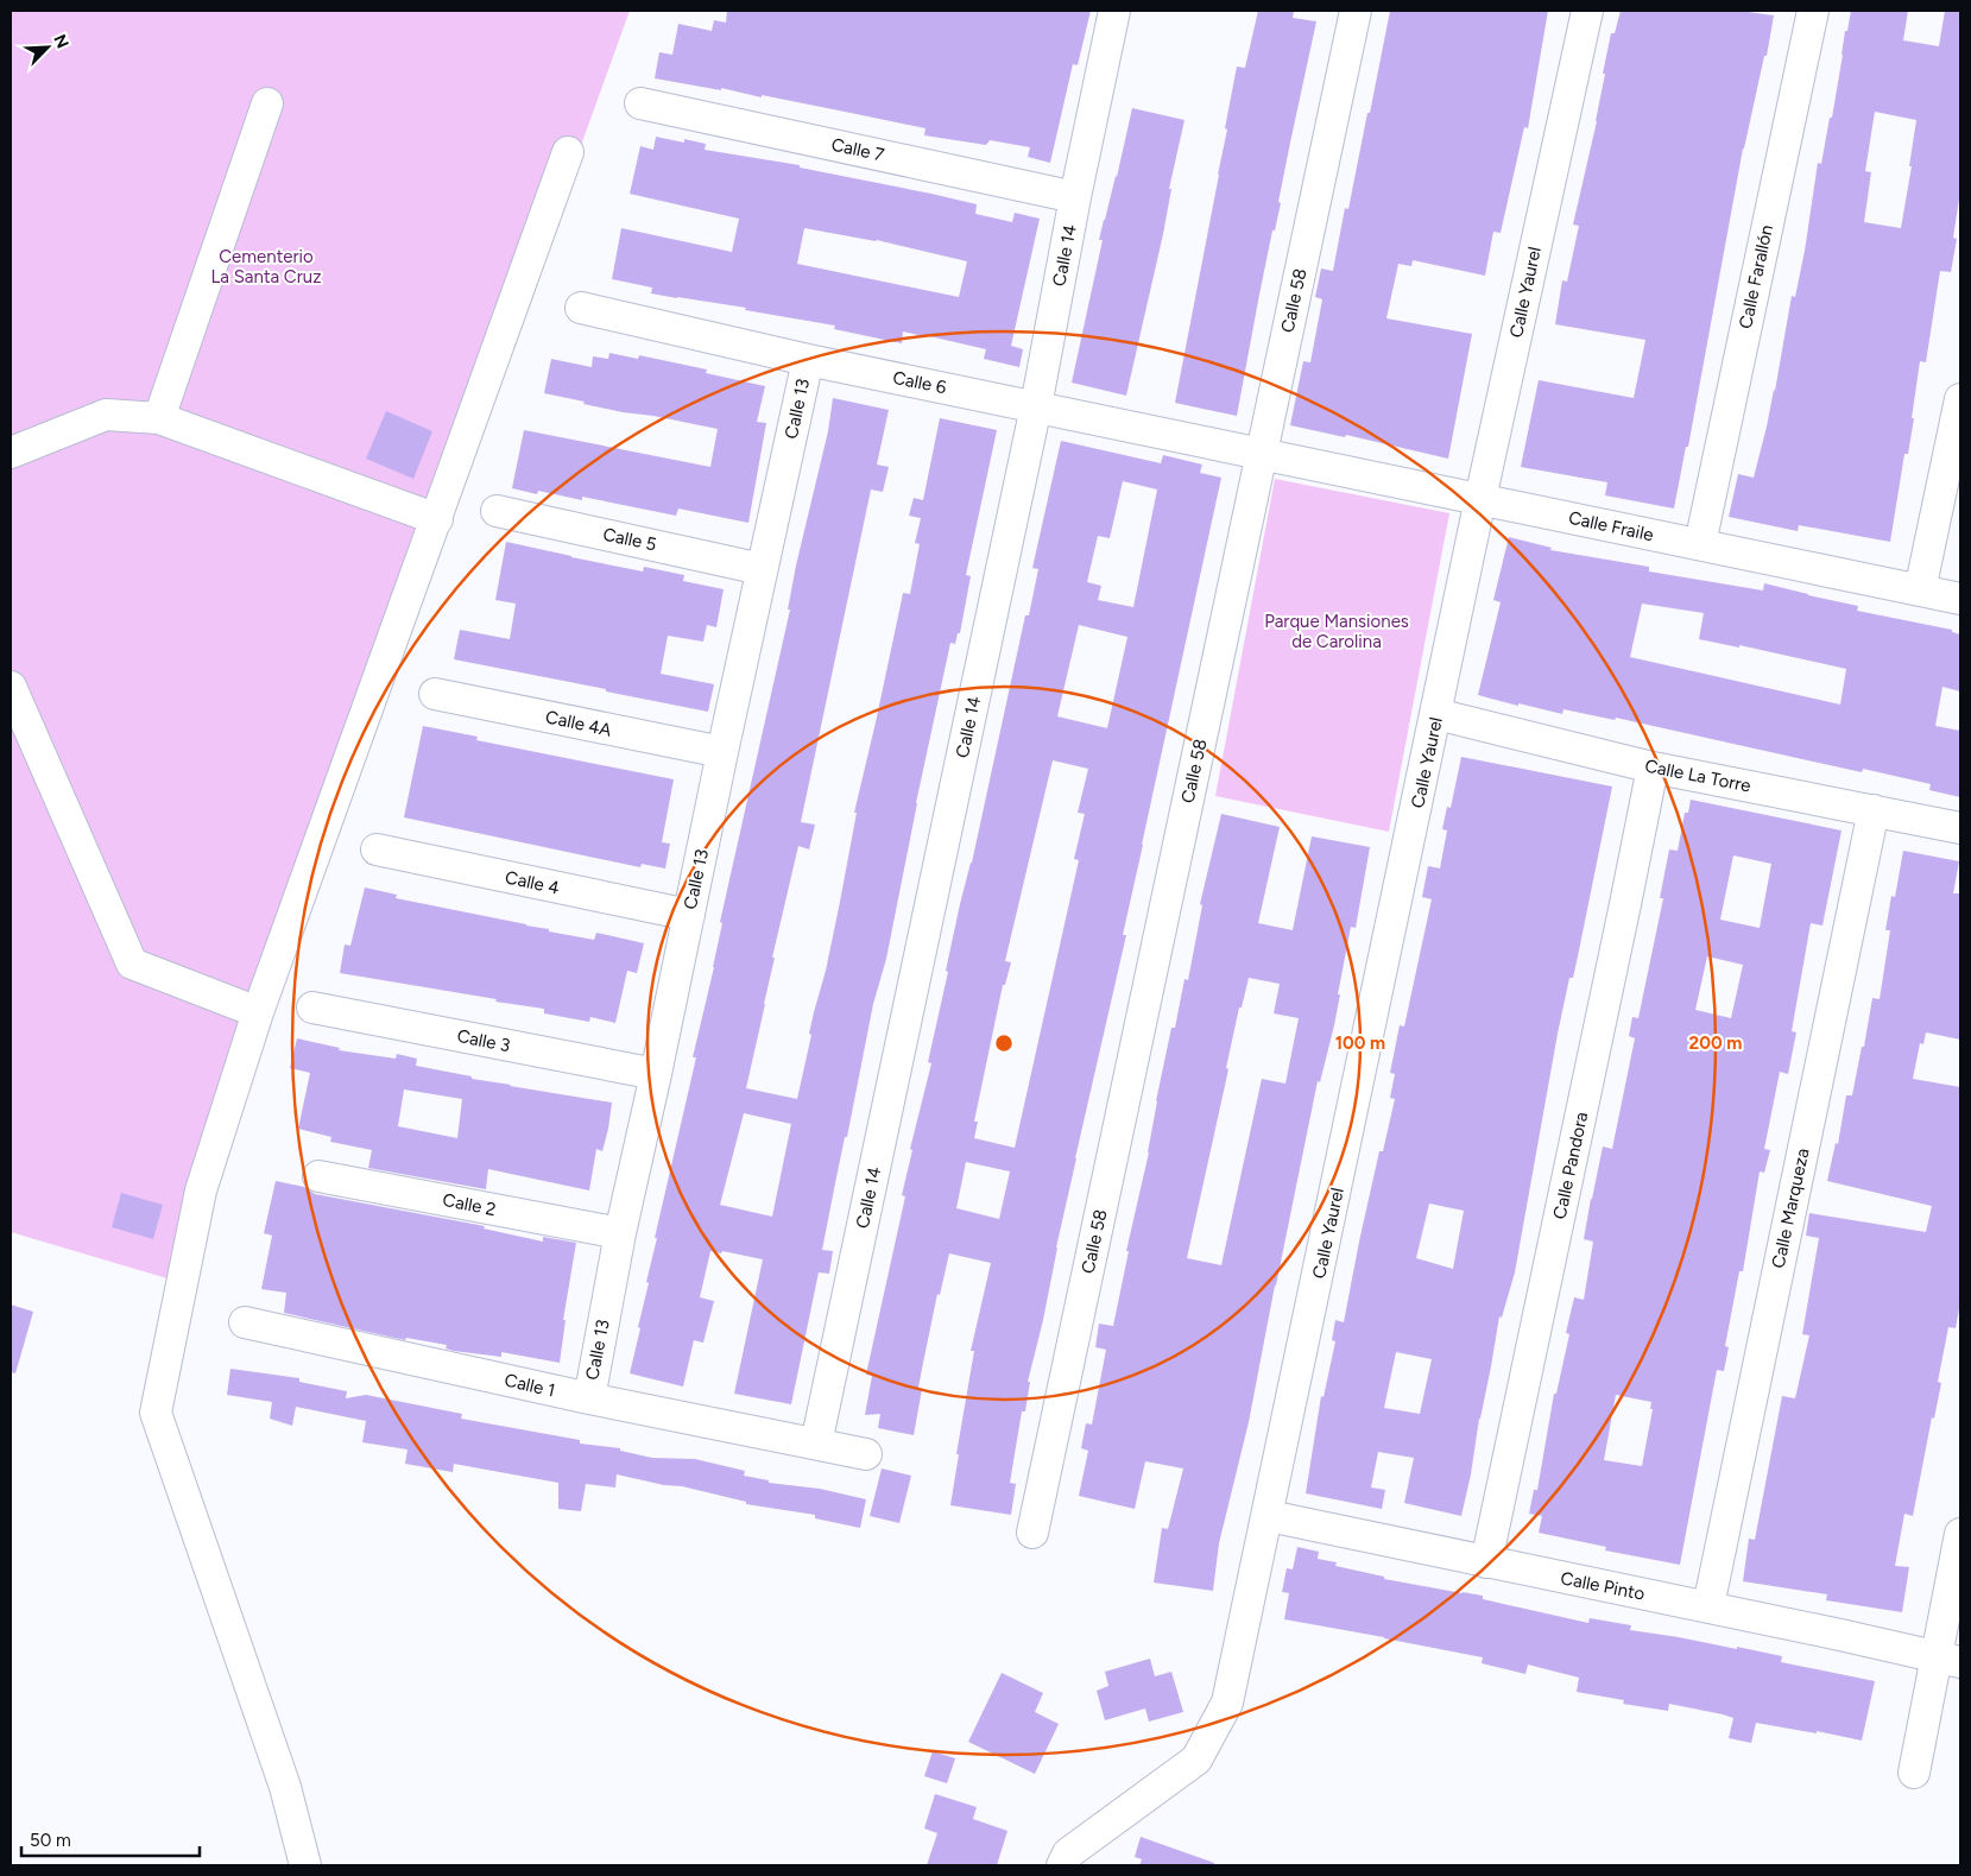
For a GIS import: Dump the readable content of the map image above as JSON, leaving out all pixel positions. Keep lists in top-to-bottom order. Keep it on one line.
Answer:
{"streets":{"street":["Calle 7","Calle 14","Calle Farallón","Calle Yaurel","Calle 58","Calle 6","Calle 13","Calle Fraile","Calle 5","Calle 4A","Calle La Torre","Calle 4","Calle 3","Calle Pandora","Calle 2","Calle Marqueza","Calle 1","Calle Pinto"]},"crossings":[["Calle 7","Calle 14"],["Calle 14","Calle 6"],["Calle 14","Calle 1"],["Calle Farallón","Calle Fraile"],["Calle Yaurel","Calle Fraile"],["Calle Yaurel","Calle La Torre"],["Calle Yaurel","Calle Pinto"],["Calle 58","Calle 6"],["Calle 58","Calle Fraile"],["Calle 6","Calle 13"],["Calle 6","Calle Fraile"],["Calle 13","Calle 5"],["Calle 13","Calle 4A"],["Calle 13","Calle 4"],["Calle 13","Calle 3"],["Calle 13","Calle 2"],["Calle 13","Calle 1"],["Calle La Torre","Calle Pandora"],["Calle La Torre","Calle Marqueza"],["Calle Pandora","Calle Pinto"],["Calle Marqueza","Calle Pinto"]],"parks":["Cementerio La Santa Cruz","Parque Mansiones de Carolina"],"scale_bar":"50 m","north":"top right","rings":["100 m","200 m"]}
